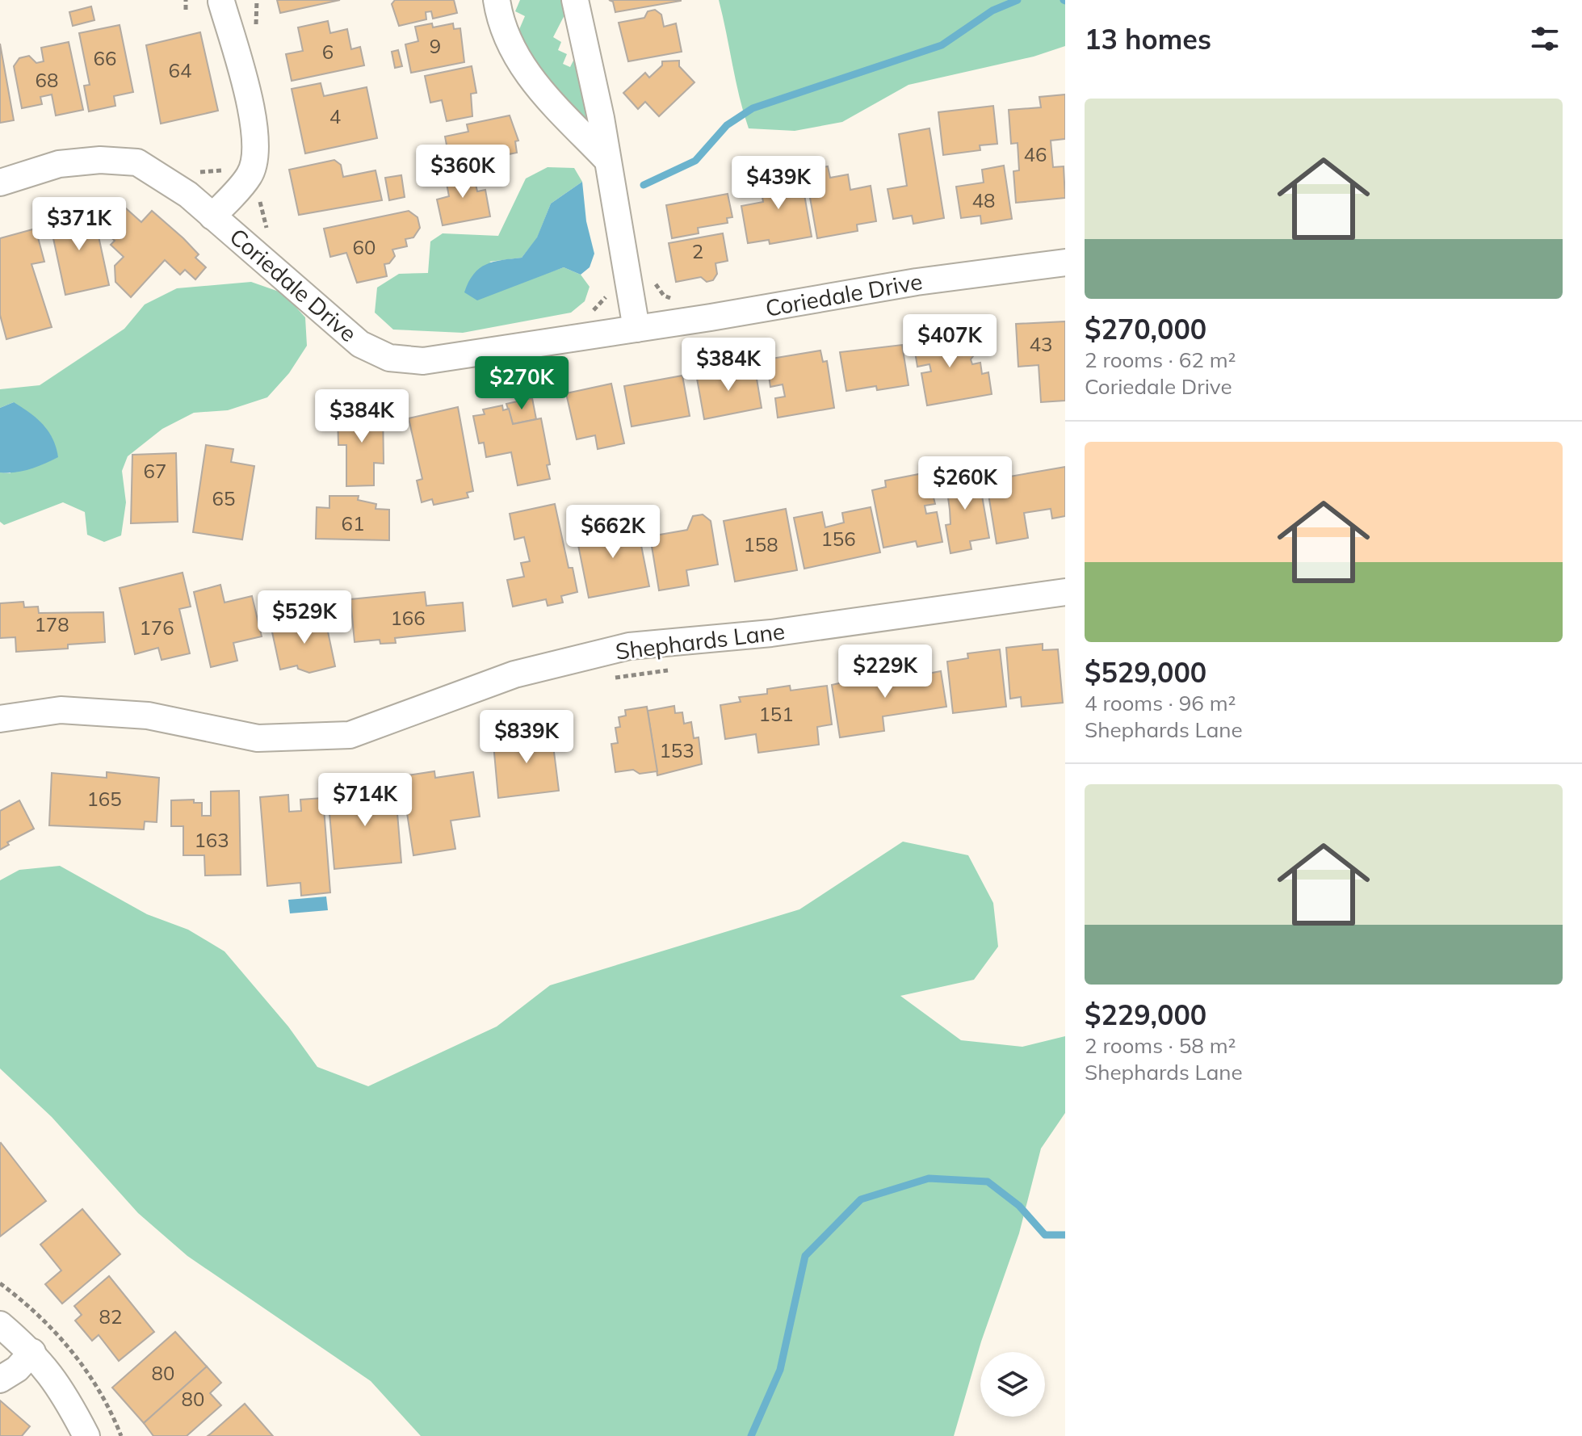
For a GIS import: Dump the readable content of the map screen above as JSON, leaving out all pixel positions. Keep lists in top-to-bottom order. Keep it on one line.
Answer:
{"streets":{"street":["Coriedale Drive","Shephards Lane"]},"house_numbers":["9","6","66","64","68","4","46","48","60","2","43","67","65","61","156","158","166","178","176","151","153","165","163","82","80","80"],"page":{"heading":"13 homes","list":[{"name":"$270,000","note":"2 rooms · 62 m² · Coriedale Drive"},{"name":"$529,000","note":"4 rooms · 96 m² · Shephards Lane"},{"name":"$229,000","note":"2 rooms · 58 m² · Shephards Lane"}],"price":["$360K","$439K","$371K","$407K","$384K","$270K","$384K","$260K","$662K","$529K","$229K","$839K","$714K"]}}
